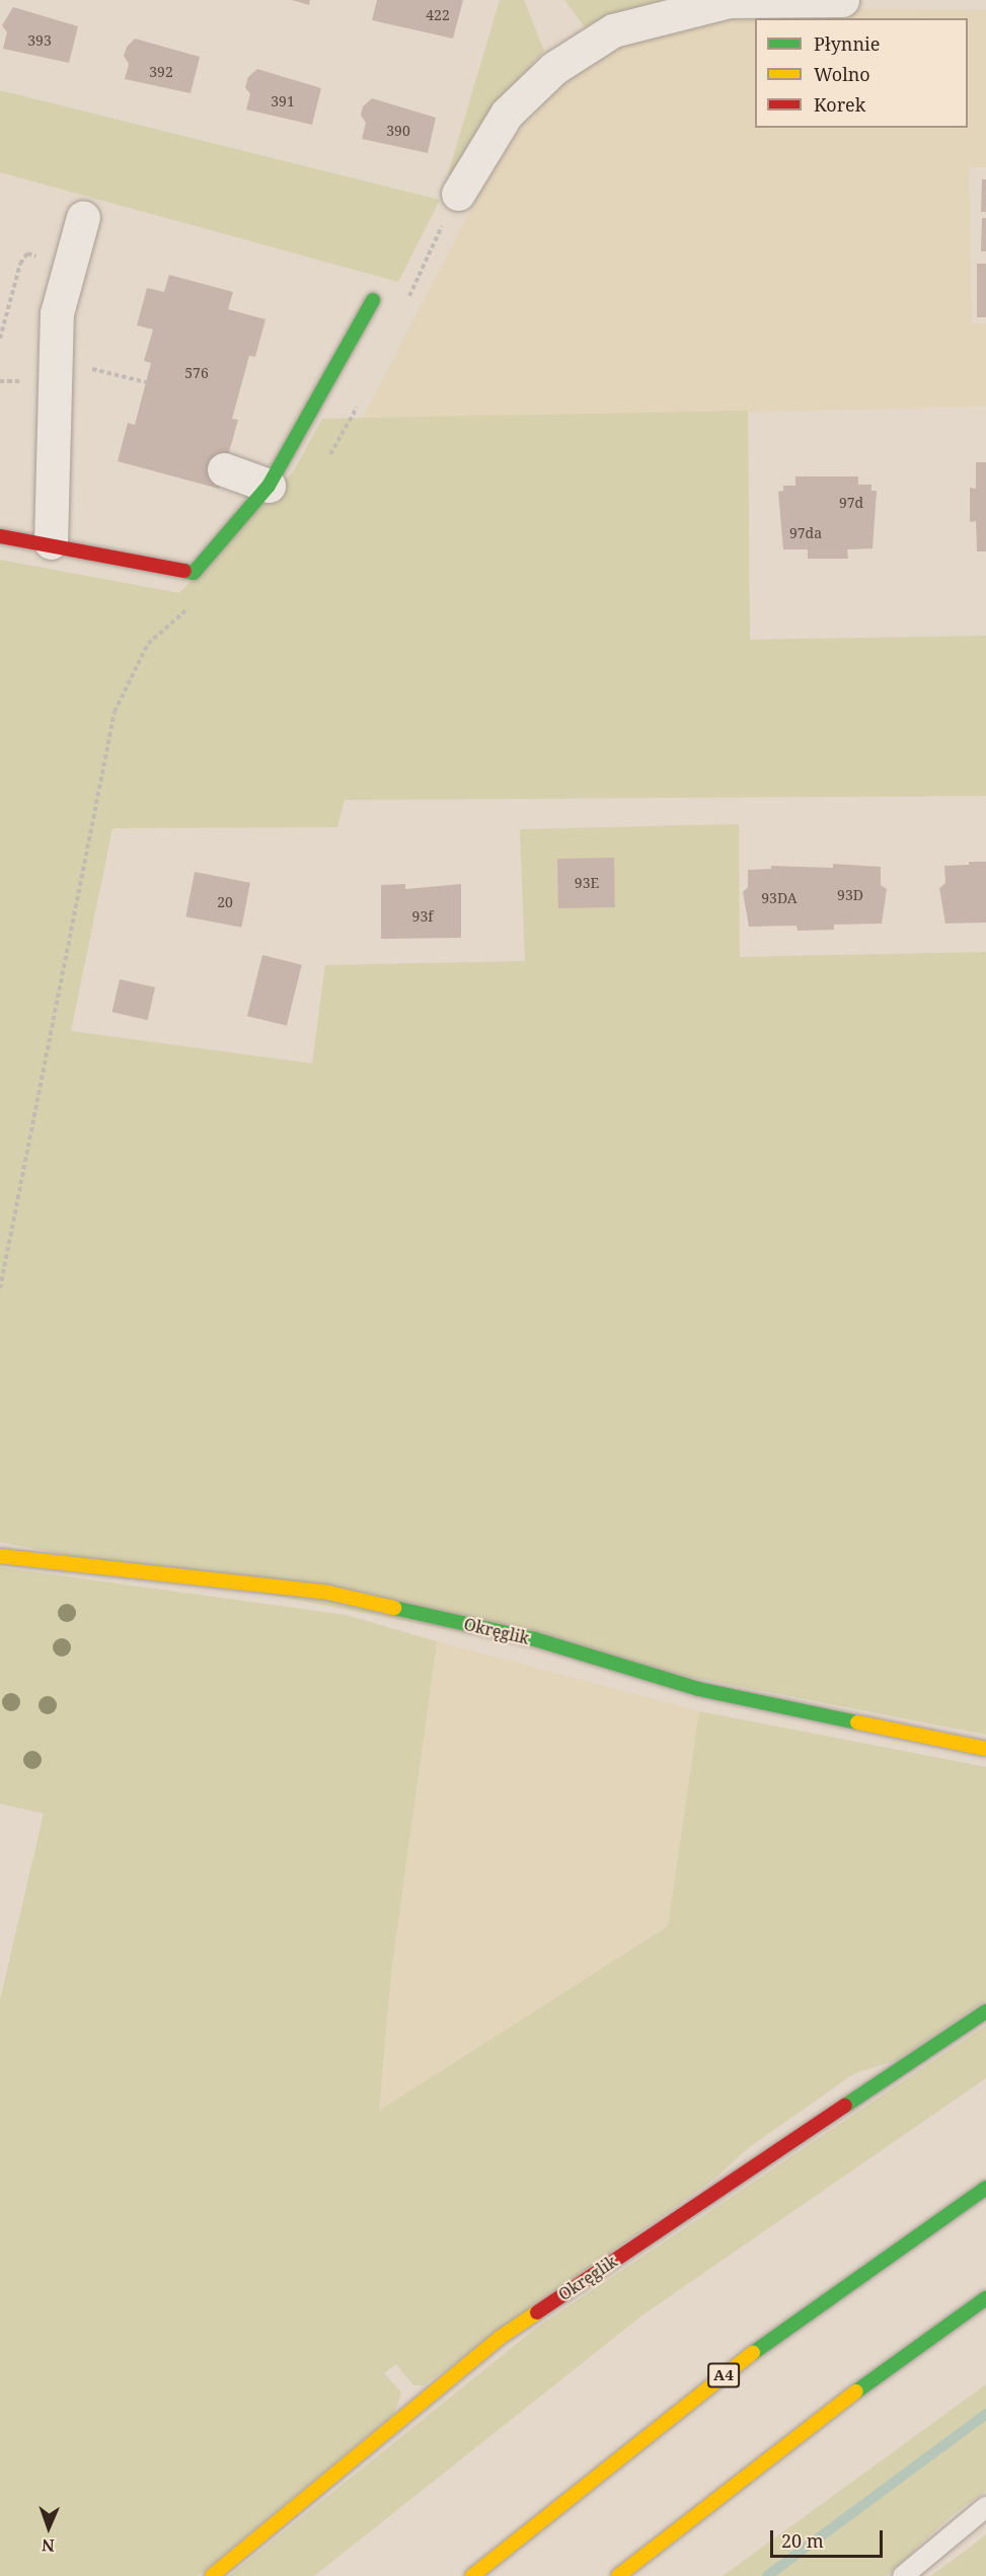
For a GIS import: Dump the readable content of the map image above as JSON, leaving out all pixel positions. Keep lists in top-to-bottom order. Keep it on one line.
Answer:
{"streets":{"main road":["Okręglik","A4"]},"house_numbers":["422","393","392","391","390","576","97d","97da","93E","93D","93DA","20","93f"],"legend":["Płynnie","Wolno","Korek"],"scale_bar":"20 m","north":"bottom"}
